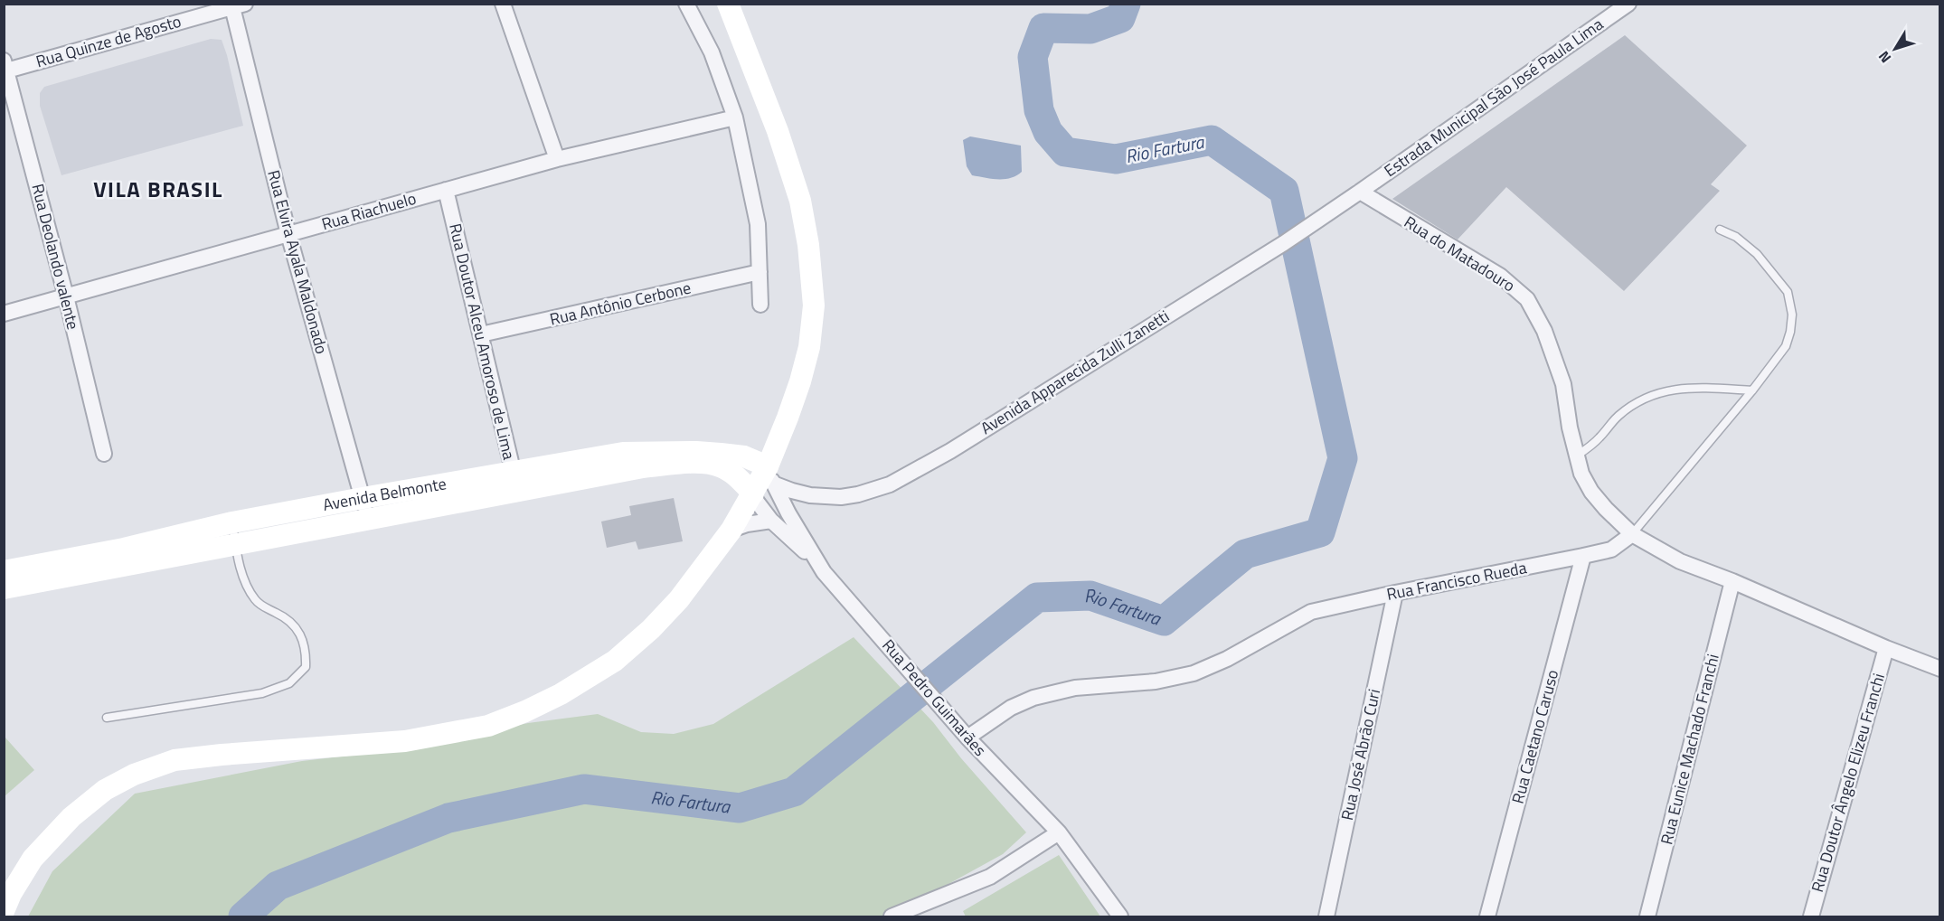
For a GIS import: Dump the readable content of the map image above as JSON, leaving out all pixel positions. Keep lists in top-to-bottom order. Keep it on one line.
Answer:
{"streets":{"main road":["Avenida Belmonte"],"street":["Rua Quinze de Agosto","Estrada Municipal São José Paula Lima","Rua Riachuelo","Rua do Matadouro","Rua Deolando valente","Rua Elvira Ayala Maldonado","Rua Antônio Cerbone","Rua Doutor Alceu Amoroso de Lima","Avenida Apparecida Zulli Zanetti","Rua Francisco Rueda","Rua Pedro Guimarães","Rua Caetano Caruso","Rua Eunice Machado Franchi","Rua José Abrão Curi","Rua Doutor Ângelo Elizeu Franchi"]},"crossings":[["Rua Quinze de Agosto","Rua Deolando valente"],["Rua Quinze de Agosto","Rua Elvira Ayala Maldonado"],["Estrada Municipal São José Paula Lima","Rua do Matadouro"],["Estrada Municipal São José Paula Lima","Avenida Apparecida Zulli Zanetti"],["Rua Riachuelo","Rua Deolando valente"],["Rua Riachuelo","Rua Elvira Ayala Maldonado"],["Rua Riachuelo","Rua Doutor Alceu Amoroso de Lima"],["Rua do Matadouro","Avenida Apparecida Zulli Zanetti"],["Rua do Matadouro","Rua Francisco Rueda"],["Rua Elvira Ayala Maldonado","Avenida Belmonte"],["Rua Antônio Cerbone","Rua Doutor Alceu Amoroso de Lima"],["Rua Doutor Alceu Amoroso de Lima","Avenida Belmonte"],["Avenida Apparecida Zulli Zanetti","Avenida Belmonte"],["Avenida Apparecida Zulli Zanetti","Rua Pedro Guimarães"],["Avenida Belmonte","Rua Pedro Guimarães"],["Rua Francisco Rueda","Rua Pedro Guimarães"],["Rua Francisco Rueda","Rua Caetano Caruso"],["Rua Francisco Rueda","Rua José Abrão Curi"]],"districts":["VILA BRASIL"],"water":["Rio Fartura"],"north":"bottom left"}
